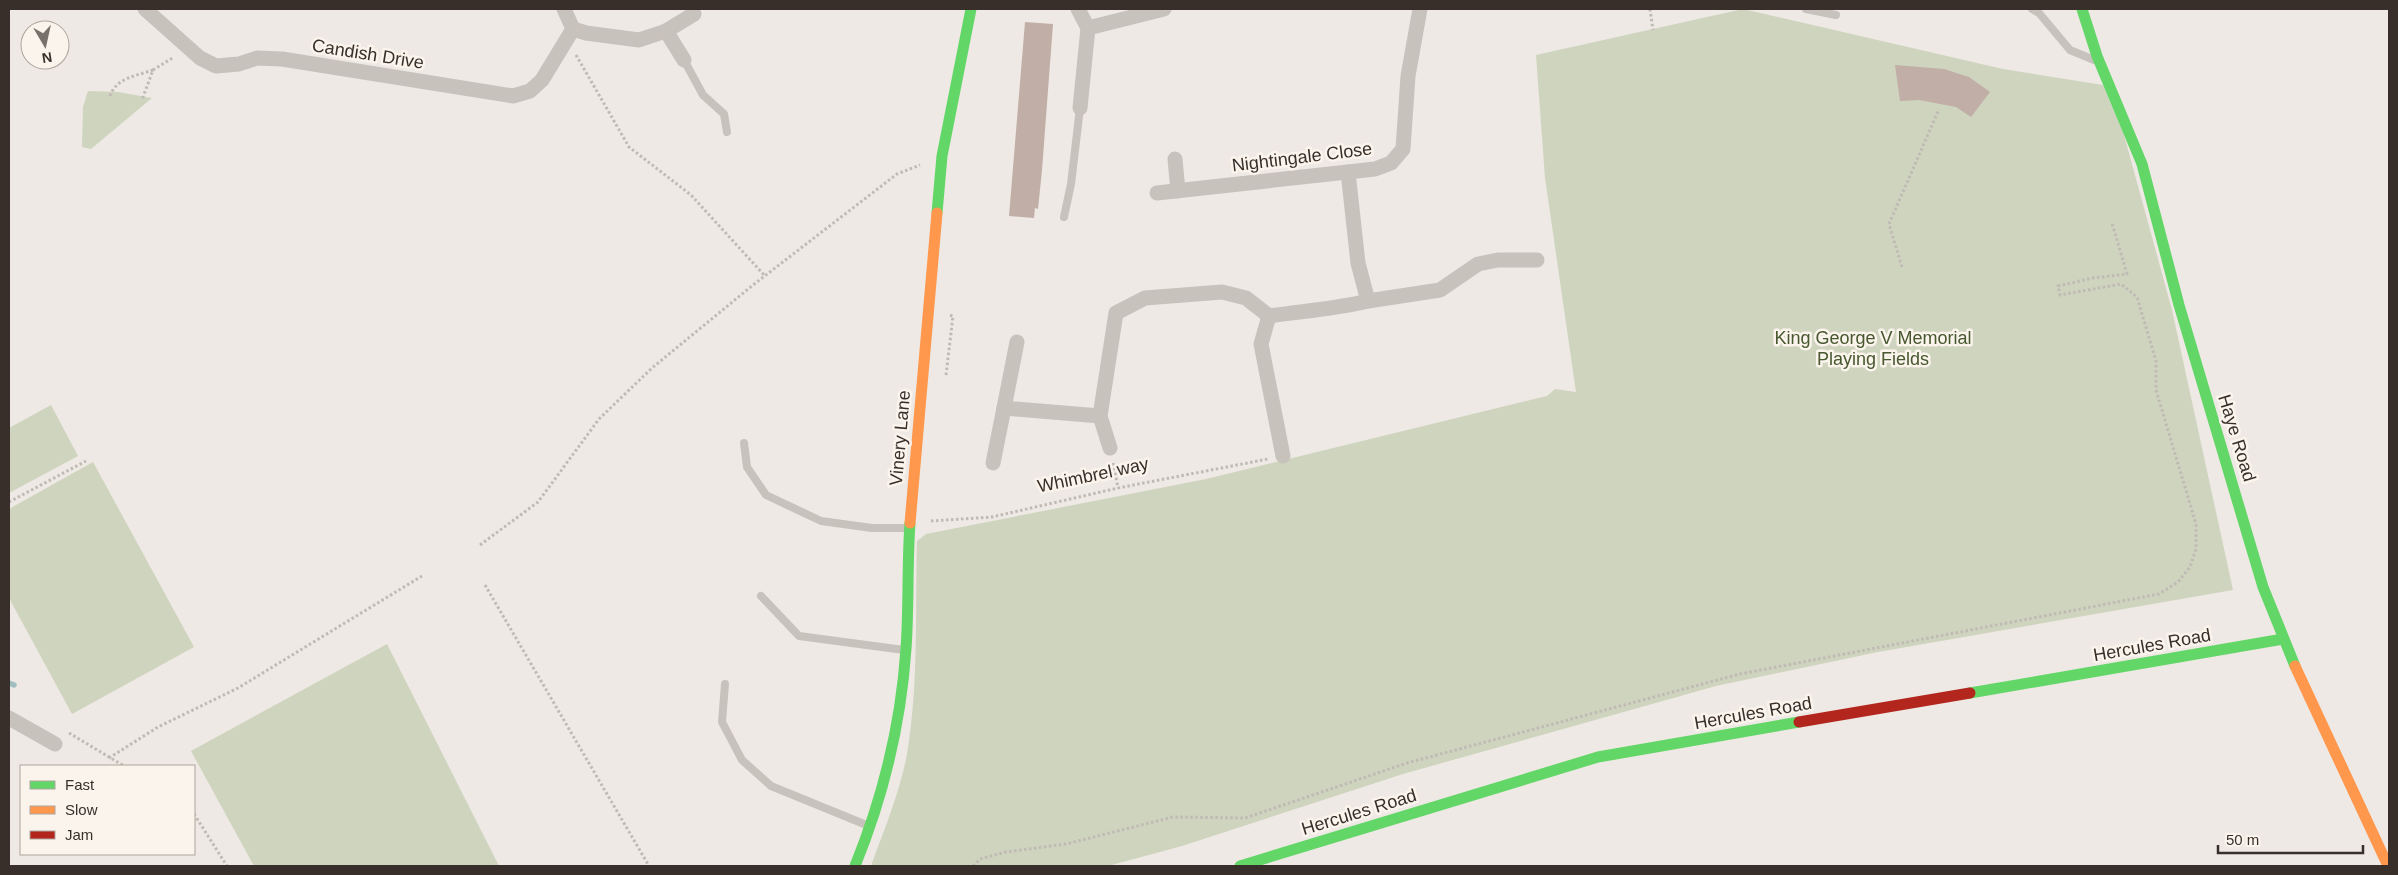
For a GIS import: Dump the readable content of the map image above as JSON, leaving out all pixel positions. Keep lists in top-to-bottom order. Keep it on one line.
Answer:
{"streets":{"street":["Candish Drive","Nightingale Close","Vinery Lane","Haye Road","Hercules Road"],"path":["Whimbrel way"]},"crossings":[["Vinery Lane","Whimbrel way"],["Haye Road","Hercules Road"]],"parks":["King George V Memorial Playing Fields"],"legend":["Fast","Slow","Jam"],"scale_bar":"50 m","north":"bottom"}
